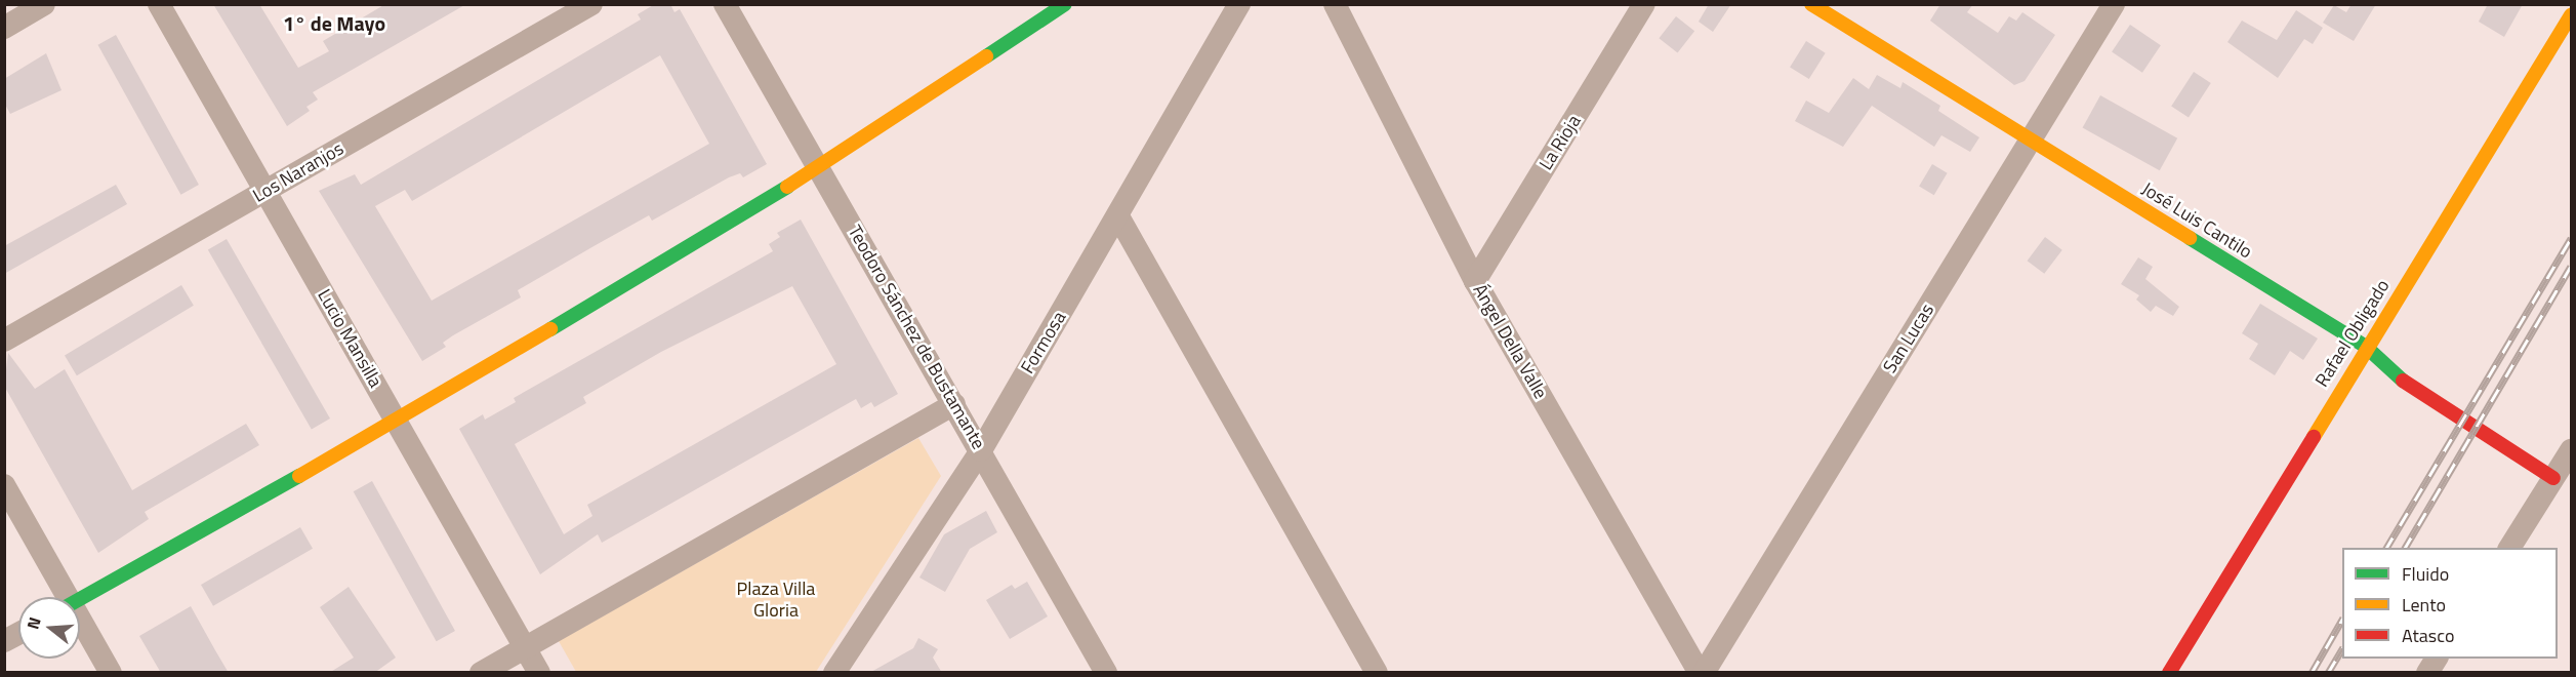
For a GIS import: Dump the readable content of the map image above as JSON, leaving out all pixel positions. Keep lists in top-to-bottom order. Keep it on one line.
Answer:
{"streets":{"street":["La Rioja","Los Naranjos","José Luis Cantilo","Rafael Obligado","Teodoro Sánchez de Bustamante","Lucio Mansilla","San Lucas","Ángel Della Valle","Formosa"]},"crossings":[["La Rioja","Ángel Della Valle"],["Los Naranjos","Lucio Mansilla"],["José Luis Cantilo","Rafael Obligado"],["José Luis Cantilo","San Lucas"],["Teodoro Sánchez de Bustamante","Formosa"]],"districts":["1° de Mayo"],"parks":["Plaza Villa Gloria"],"legend":["Fluido","Lento","Atasco"],"north":"left"}
